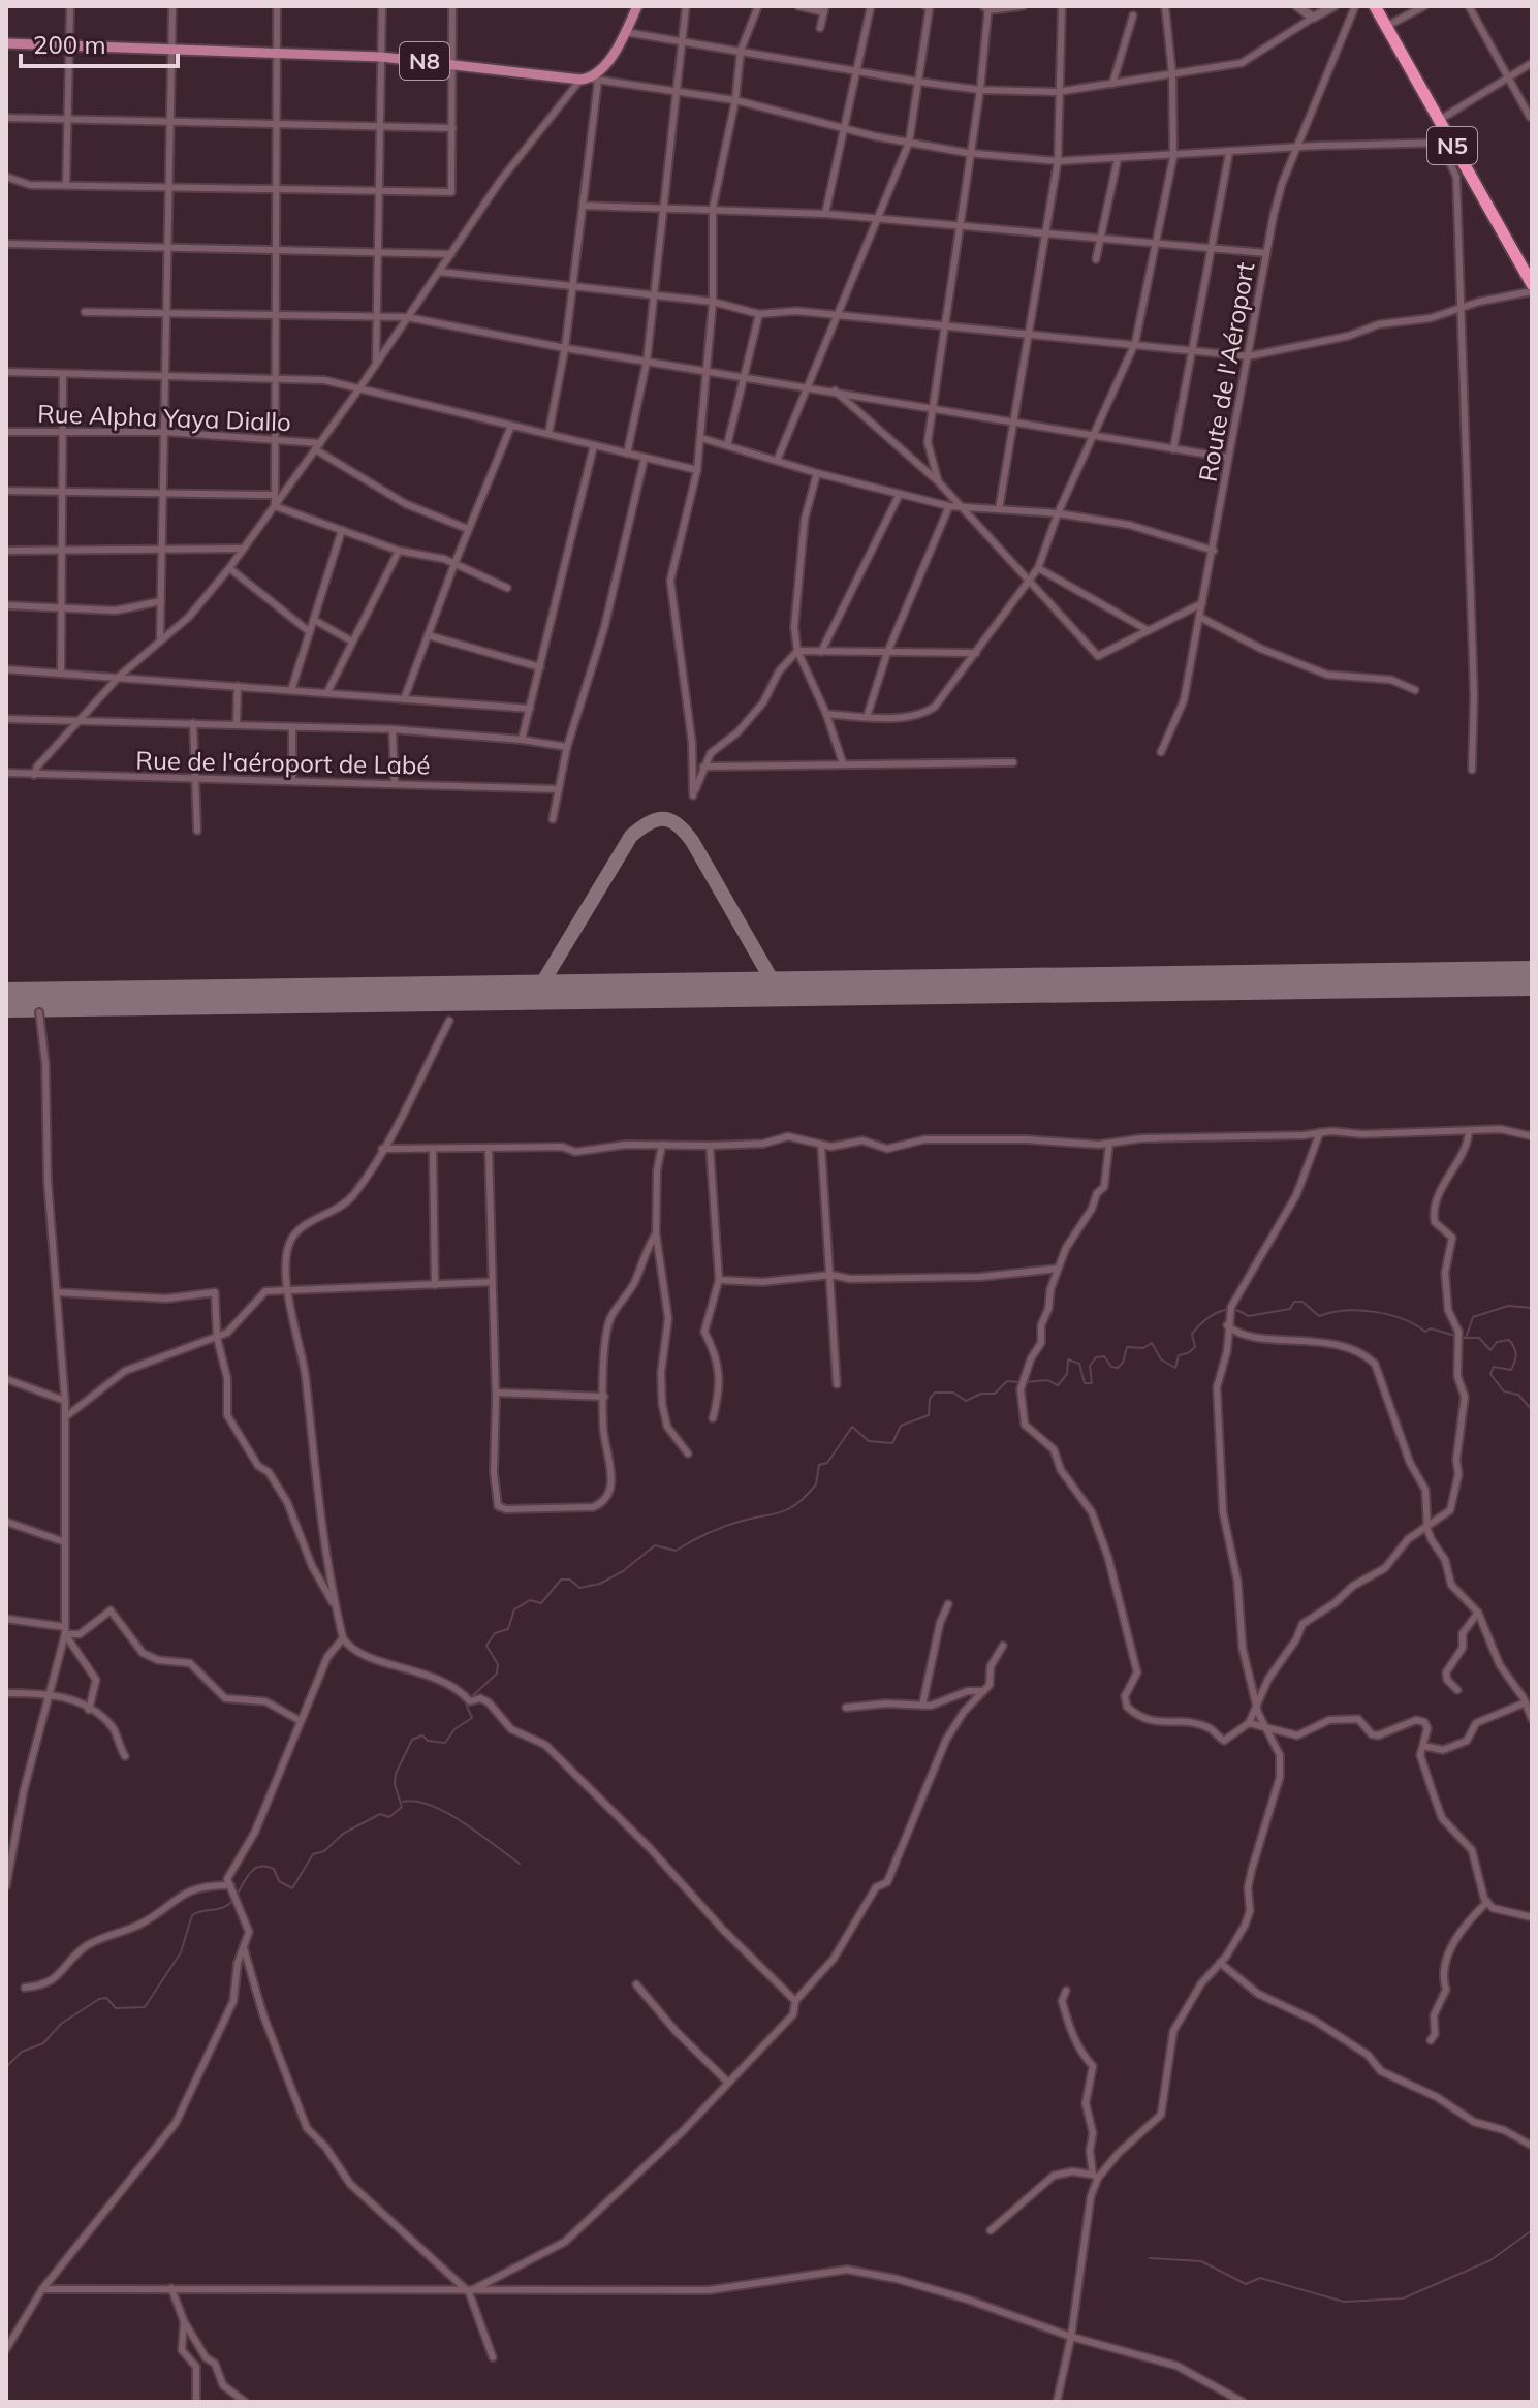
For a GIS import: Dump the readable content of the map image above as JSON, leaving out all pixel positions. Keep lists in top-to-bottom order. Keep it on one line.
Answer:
{"streets":{"highway":["N5"],"main road":["N8"],"street":["Route de l'Aéroport","Rue Alpha Yaya Diallo","Rue de l'aéroport de Labé"]},"scale_bar":"200 m"}
